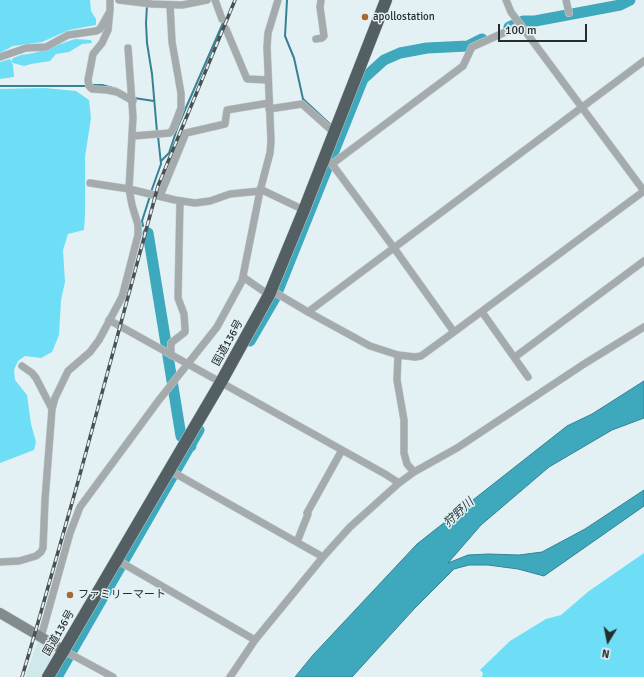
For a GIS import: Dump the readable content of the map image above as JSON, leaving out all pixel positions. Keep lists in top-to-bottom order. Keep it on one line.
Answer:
{"streets":{"highway":["国道136号"]},"water":["狩野川"],"places":["apollostation","ファミリーマート"],"scale_bar":"100 m","north":"bottom"}
